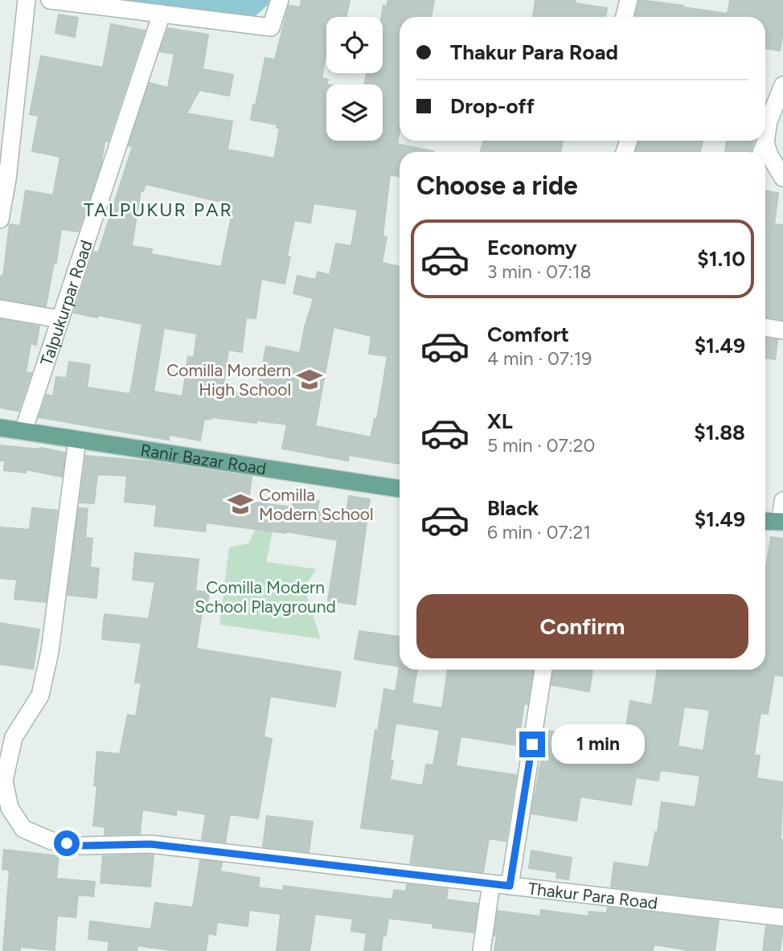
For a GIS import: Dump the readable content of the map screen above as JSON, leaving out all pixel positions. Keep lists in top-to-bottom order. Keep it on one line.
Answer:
{"streets":{"main road":["Ranir Bazar Road"],"street":["Talpukurpar Road","Thakur Para Road"]},"crossings":[["Talpukurpar Road","Ranir Bazar Road"]],"districts":["TALPUKUR PAR"],"parks":["Comilla Modern School Playground"],"places":{"school or university":["Comilla Mordern High School","Comilla Modern School"]},"page":{"banner":["Thakur Para Road","Drop-off"],"heading":"Choose a ride","list":[{"name":"Economy","note":"3 min · 07:18","value":"$1.10"},{"name":"Comfort","note":"4 min · 07:19","value":"$1.49"},{"name":"XL","note":"5 min · 07:20","value":"$1.88"},{"name":"Black","note":"6 min · 07:21","value":"$1.49"}],"buttons":"Confirm","bubble":"1 min"}}
